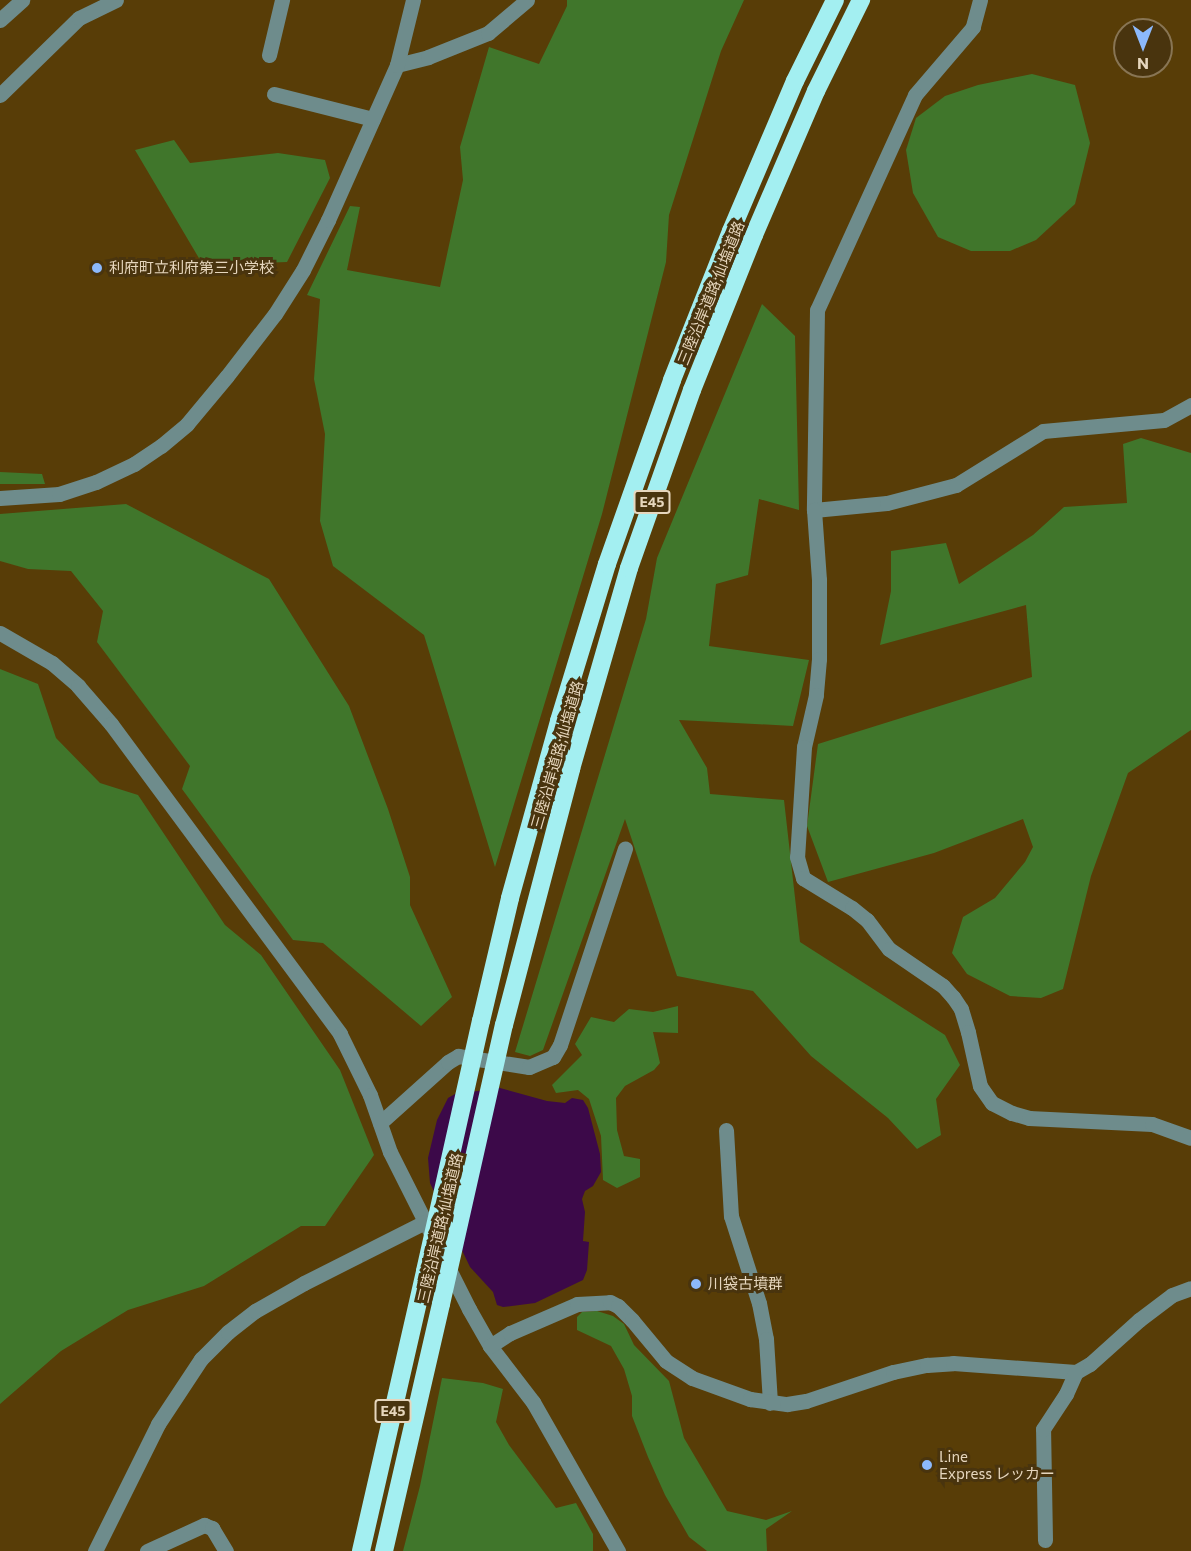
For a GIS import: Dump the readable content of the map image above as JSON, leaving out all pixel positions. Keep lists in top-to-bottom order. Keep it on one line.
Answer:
{"streets":{"highway":["三陸沿岸道路;仙塩道路","E45"]},"places":["利府町立利府第三小学校","川袋古墳群","Line Express レッカー"],"north":"bottom"}
